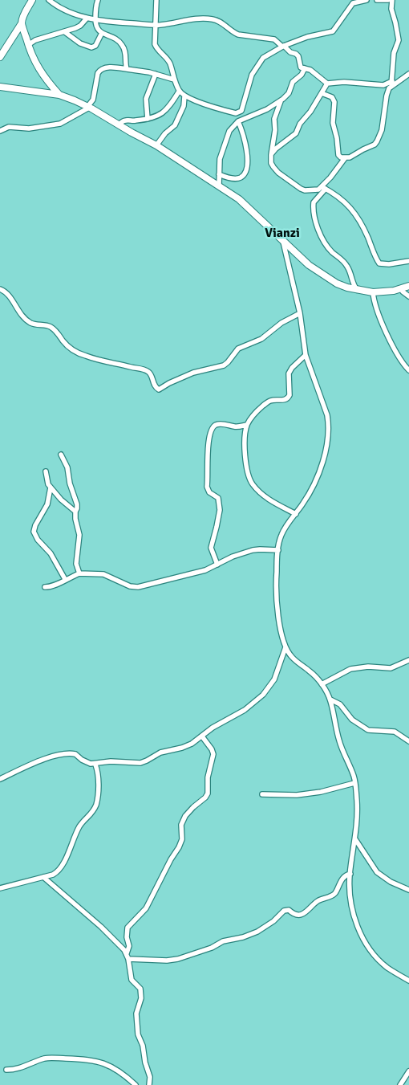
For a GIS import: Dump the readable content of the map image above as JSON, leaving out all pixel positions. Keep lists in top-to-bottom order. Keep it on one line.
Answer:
{"districts":["Vianzi"]}
